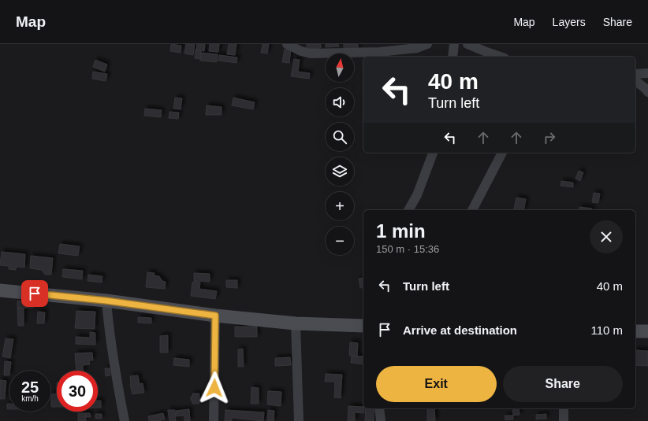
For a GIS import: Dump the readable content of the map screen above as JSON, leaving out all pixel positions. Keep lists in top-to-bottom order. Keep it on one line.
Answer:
{"north":"top","page":{"header":"Map","nav":["Map","Layers","Share"],"map_buttons":["+","−"],"turn":["40 m","Turn left"],"heading":["1 min","150 m · 15:36"],"list":[{"name":"Turn left","value":"40 m"},{"name":"Arrive at destination","value":"110 m"}],"buttons":["Exit","Share"],"speed":"25 km/h","limit":"30"}}
